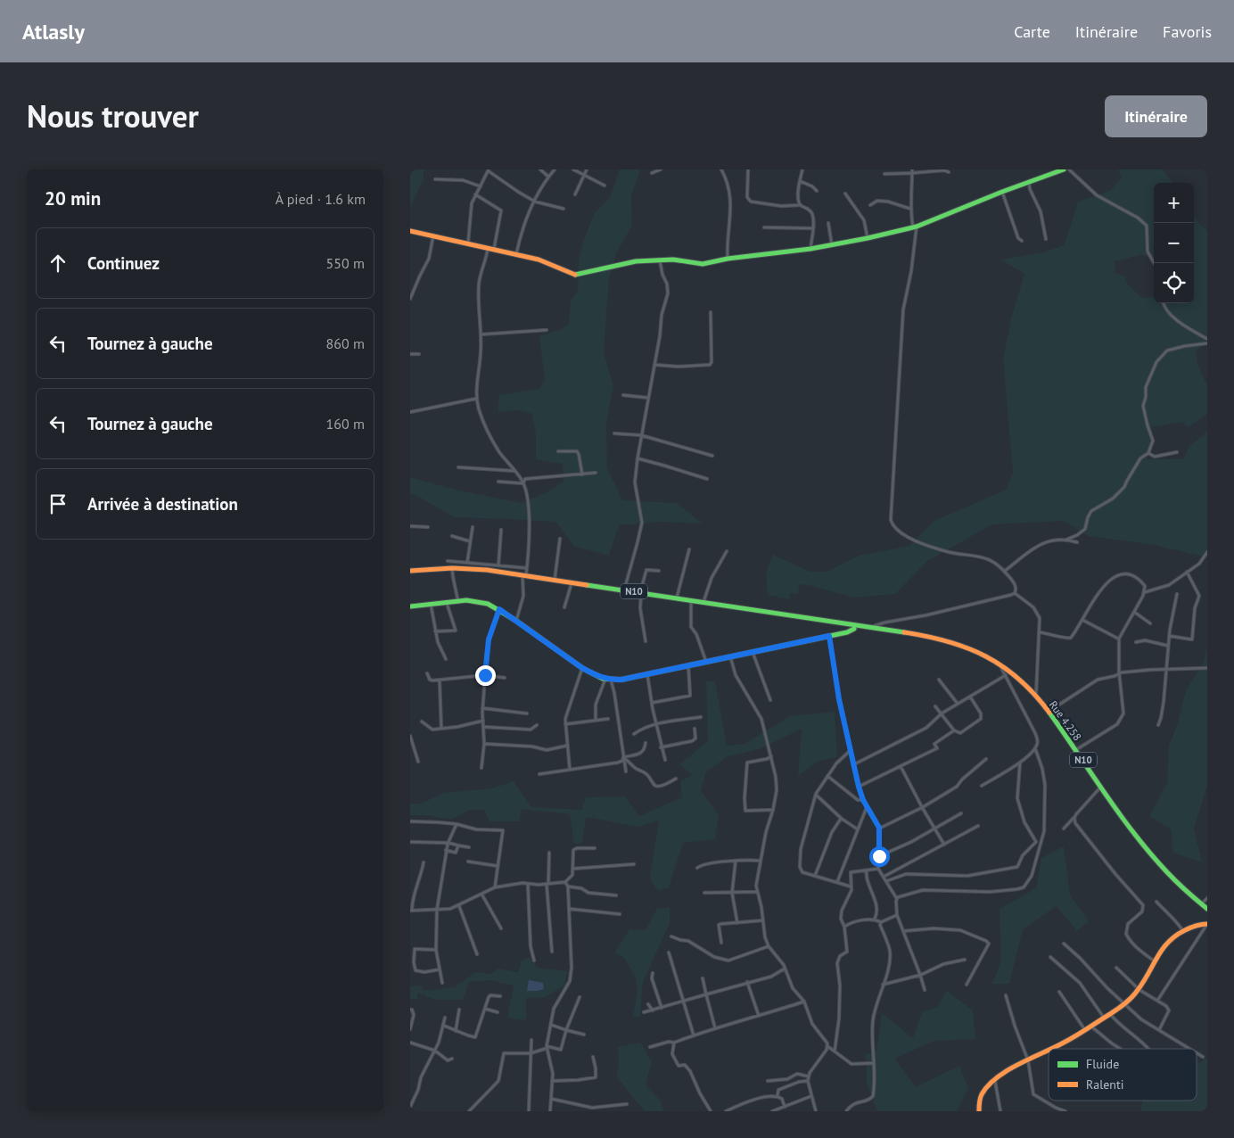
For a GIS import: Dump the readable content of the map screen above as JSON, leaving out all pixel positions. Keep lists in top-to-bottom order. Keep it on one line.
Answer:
{"streets":{"main road":["N10","Rue 4.258"]},"crossings":[["N10","Rue 4.258"]],"legend":["Fluide","Ralenti"],"page":{"header":"Atlasly","nav":["Carte","Itinéraire","Favoris"],"title":"Nous trouver","buttons":"Itinéraire","heading":["20 min","À pied · 1.6 km"],"map_buttons":["+","−"],"list":[["Continuez","550 m"],["Tournez à gauche","860 m"],["Tournez à gauche","160 m"],"Arrivée à destination"]}}
